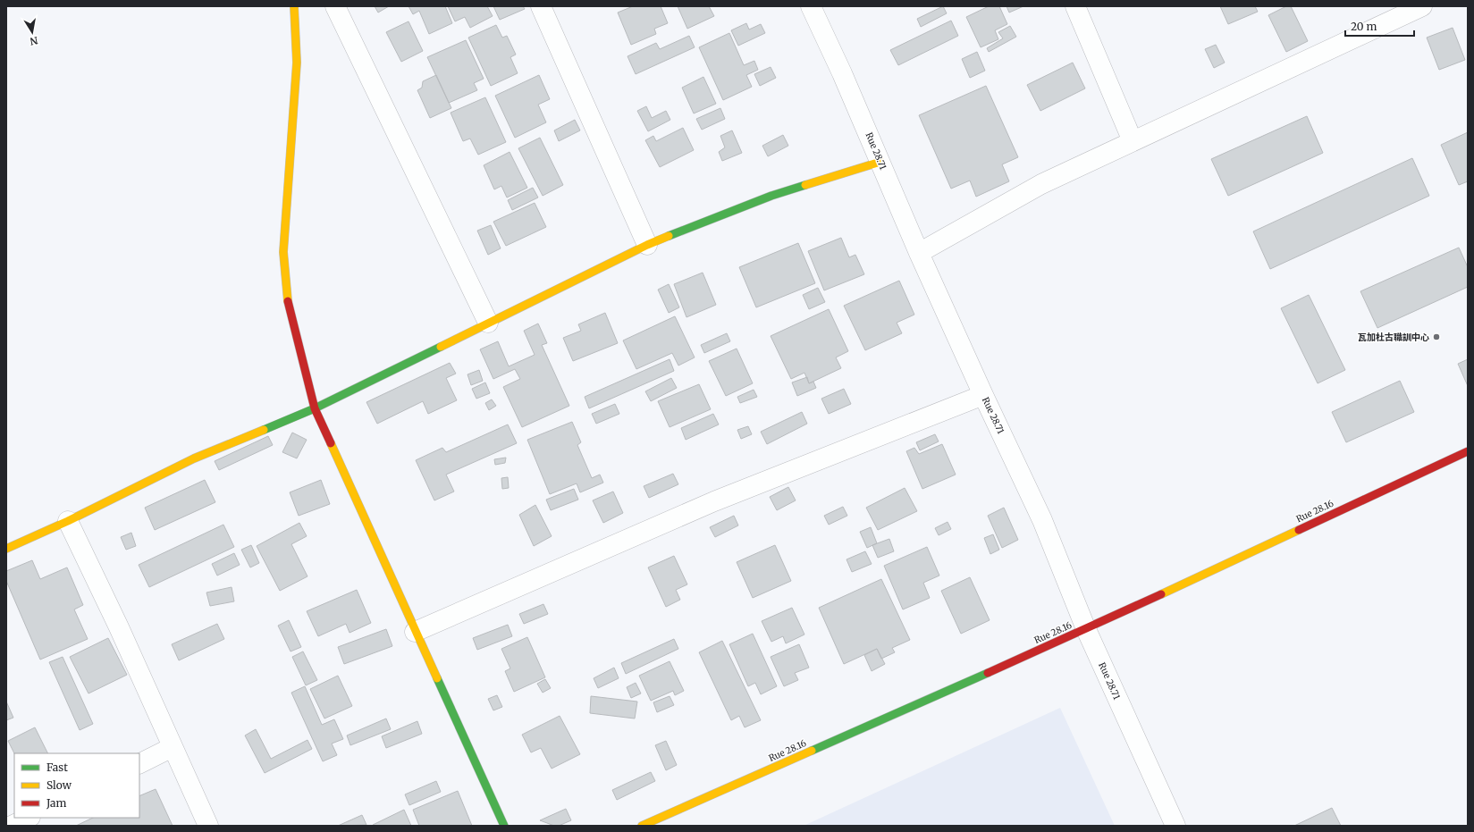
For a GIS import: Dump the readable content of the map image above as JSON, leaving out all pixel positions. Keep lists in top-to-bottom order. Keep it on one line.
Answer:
{"streets":{"street":["Rue 28.71","Rue 28.16"]},"crossings":[["Rue 28.71","Rue 28.16"]],"places":["瓦加杜古職訓中心"],"legend":["Fast","Slow","Jam"],"scale_bar":"20 m","north":"bottom"}
